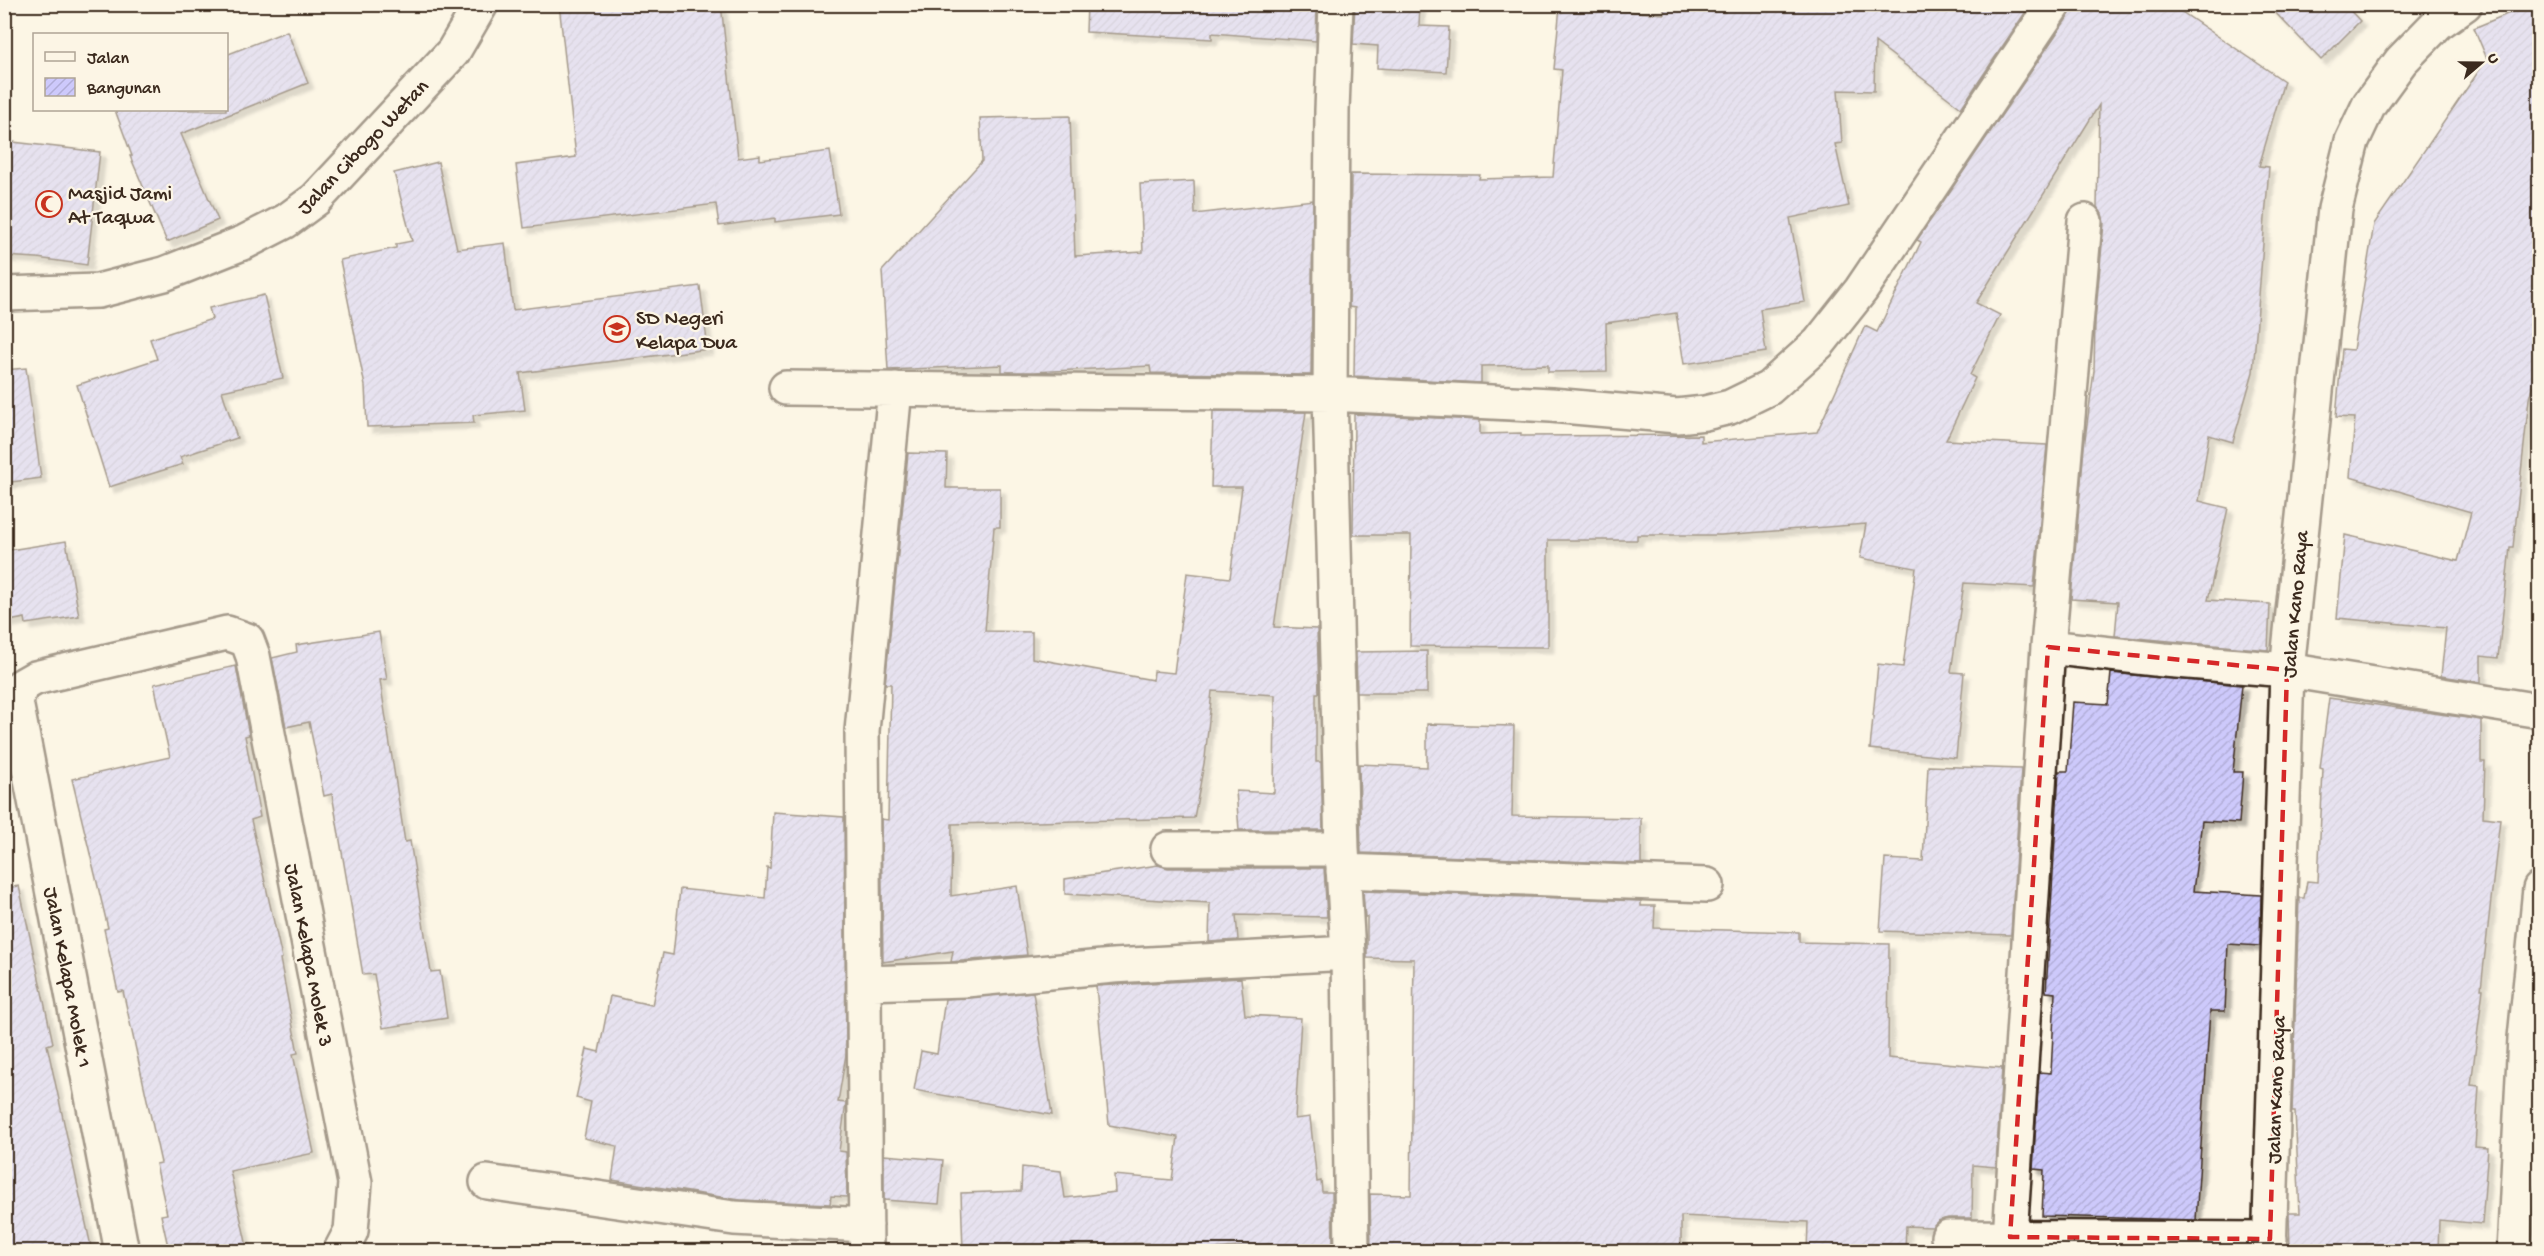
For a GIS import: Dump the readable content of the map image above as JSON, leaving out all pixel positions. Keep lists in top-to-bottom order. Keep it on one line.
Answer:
{"streets":{"street":["Jalan Cibogo Wetan","Jalan Kano Raya","Jalan Kelapa Molek 3","Jalan Kelapa Molek 1"]},"crossings":[["Jalan Kelapa Molek 3","Jalan Kelapa Molek 1"]],"places":{"mosque":["Masjid Jami At Taqwa"],"school or university":["SD Negeri Kelapa Dua"]},"legend":["Jalan","Bangunan"],"north":"right"}
